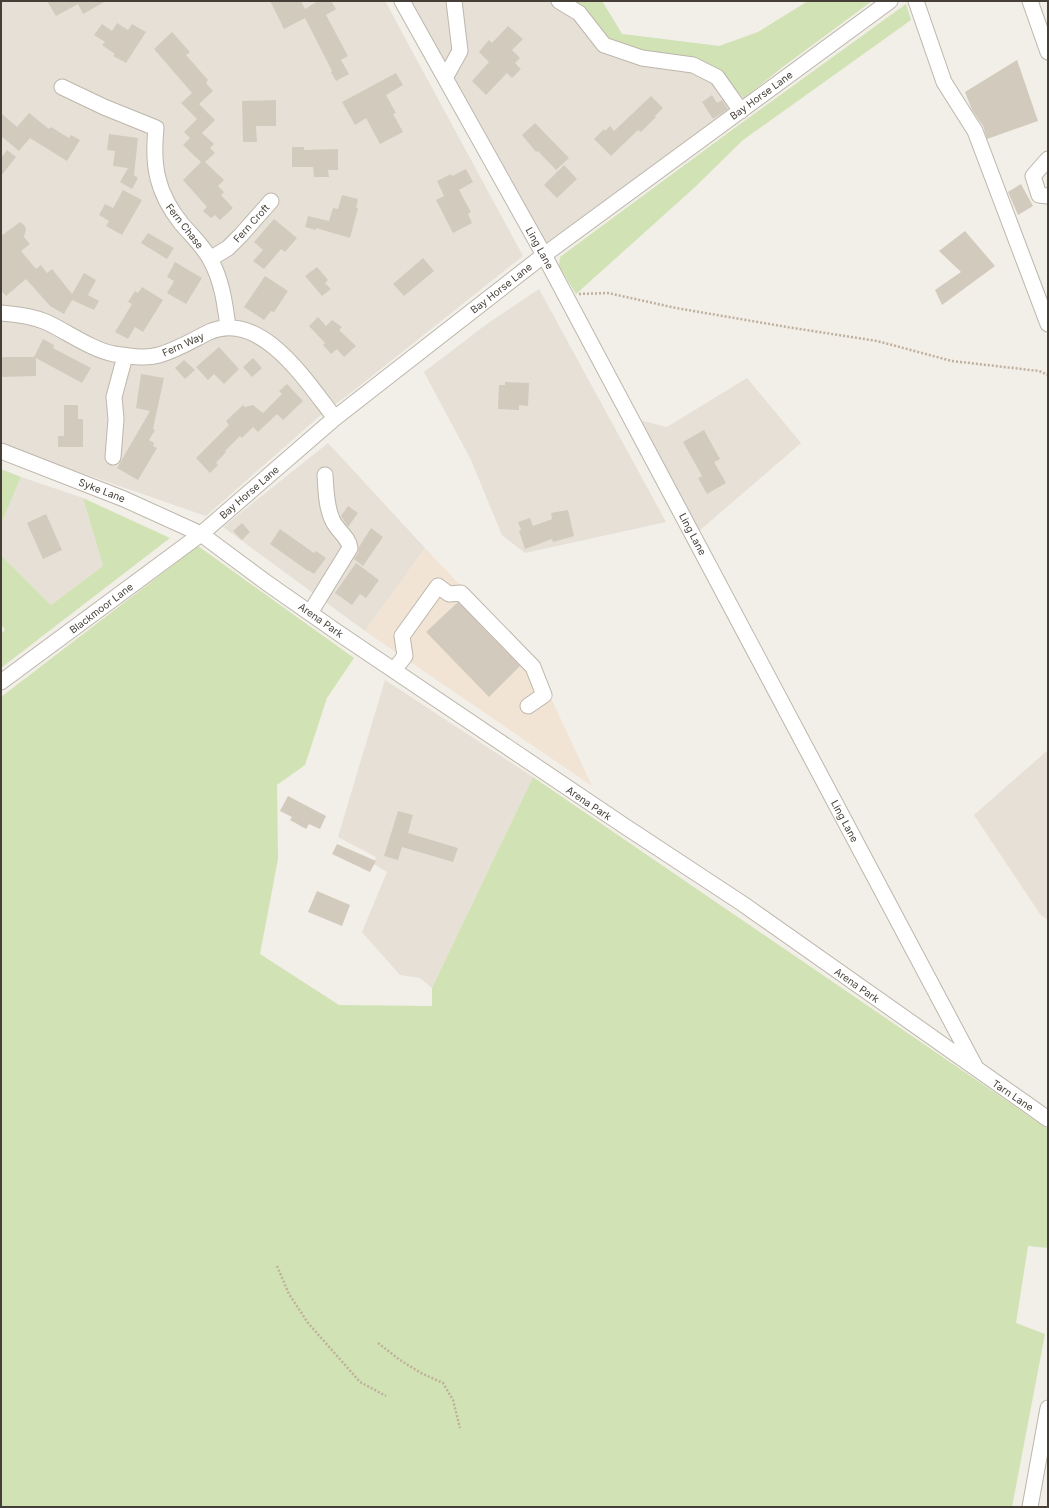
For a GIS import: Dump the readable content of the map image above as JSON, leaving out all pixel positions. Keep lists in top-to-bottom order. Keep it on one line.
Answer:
{"streets":{"street":["Bay Horse Lane","Fern Croft","Fern Chase","Ling Lane","Fern Way","Syke Lane","Blackmoor Lane","Arena Park","Tarn Lane"]},"crossings":[["Bay Horse Lane","Ling Lane"],["Bay Horse Lane","Fern Way"],["Bay Horse Lane","Syke Lane"],["Bay Horse Lane","Blackmoor Lane"],["Bay Horse Lane","Arena Park"],["Fern Croft","Fern Chase"],["Fern Chase","Fern Way"],["Ling Lane","Arena Park"],["Ling Lane","Tarn Lane"],["Syke Lane","Blackmoor Lane"],["Syke Lane","Arena Park"],["Blackmoor Lane","Arena Park"],["Arena Park","Tarn Lane"]]}
